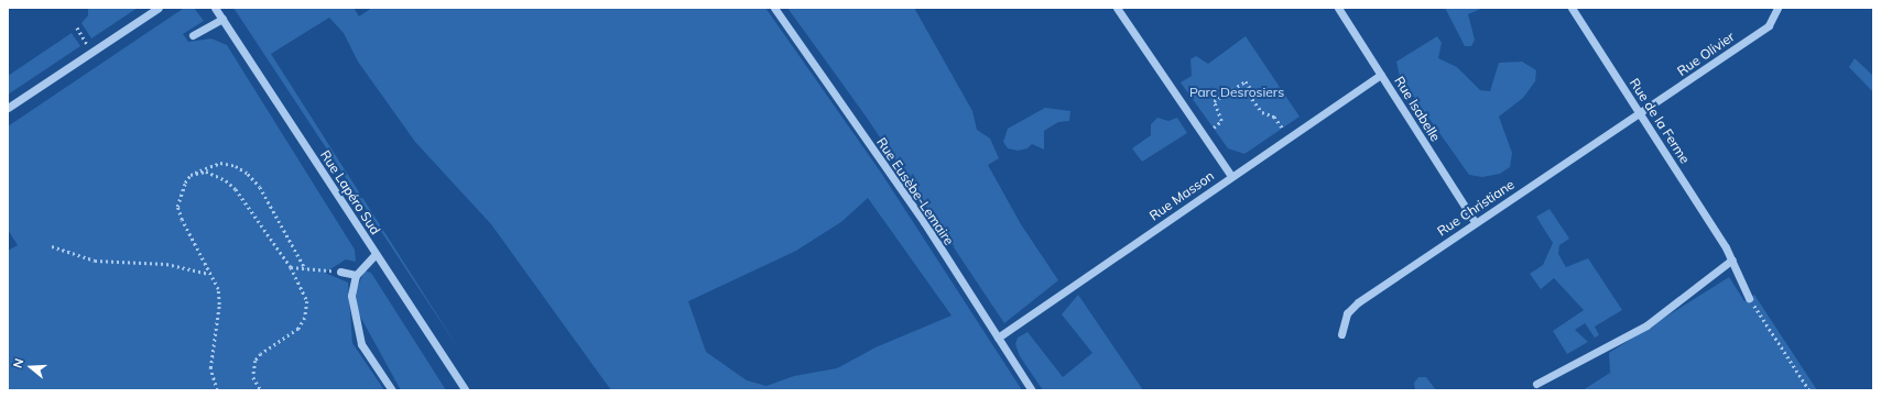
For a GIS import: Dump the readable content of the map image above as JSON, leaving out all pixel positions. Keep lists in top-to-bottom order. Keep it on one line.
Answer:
{"streets":{"street":["Rue Olivier","Rue Isabelle","Rue de la Ferme","Rue Eusèbe-Lemaire","Rue Lapéro Sud","Rue Masson","Rue Christiane"]},"crossings":[["Rue Olivier","Rue de la Ferme"],["Rue Olivier","Rue Christiane"],["Rue Isabelle","Rue Masson"],["Rue Isabelle","Rue Christiane"],["Rue de la Ferme","Rue Christiane"],["Rue Eusèbe-Lemaire","Rue Masson"]],"parks":["Parc Desrosiers"],"north":"left"}
